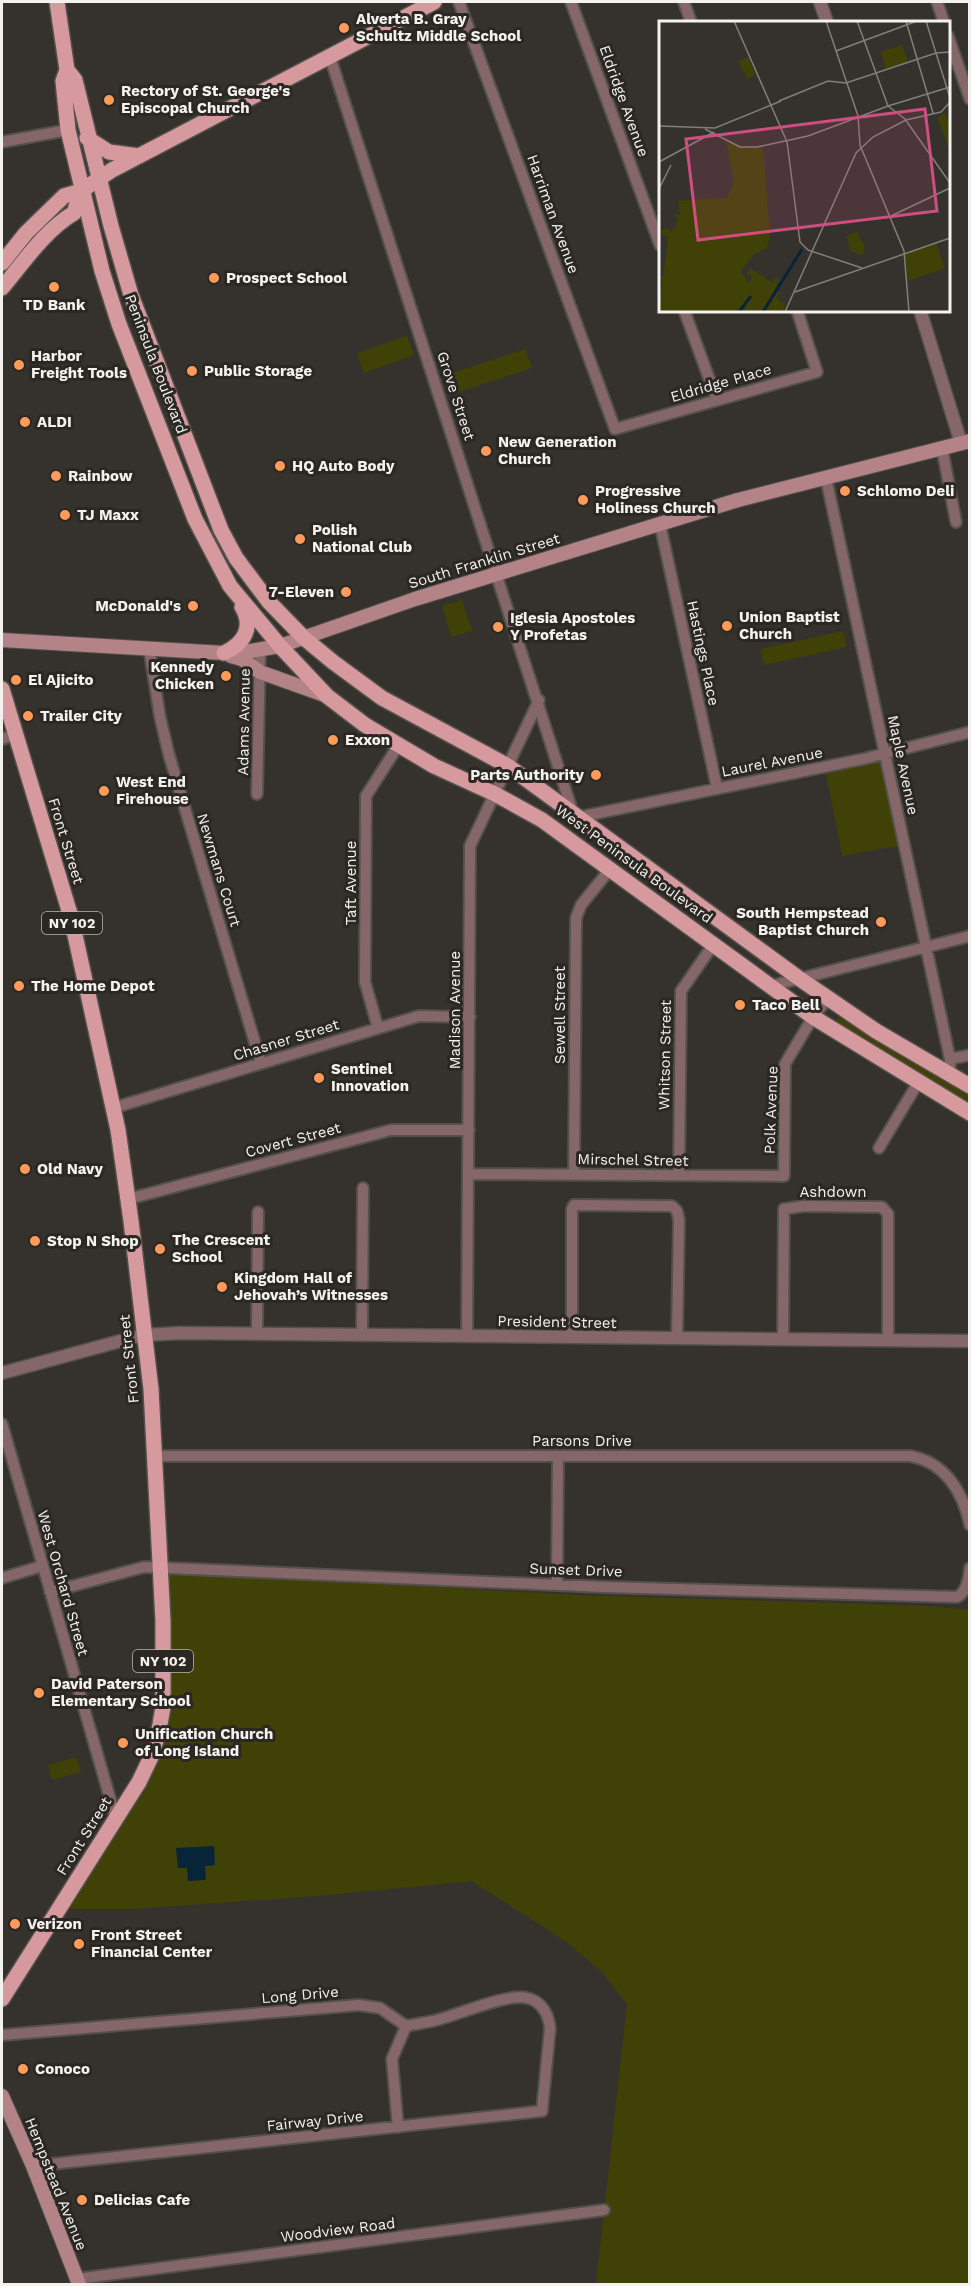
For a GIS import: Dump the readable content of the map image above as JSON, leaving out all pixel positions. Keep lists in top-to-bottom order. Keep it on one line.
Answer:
{"streets":{"main road":["Peninsula Boulevard","South Franklin Street","Front Street","West Peninsula Boulevard","NY 102","Hempstead Avenue"],"street":["Eldridge Avenue","Harriman Avenue","Eldridge Place","Grove Street","Hastings Place","Adams Avenue","Laurel Avenue","Maple Avenue","Newmans Court","Taft Avenue","Madison Avenue","Sewell Street","Chasner Street","Whitson Street","Polk Avenue","Covert Street","Mirschel Street","Ashdown","President Street","Parsons Drive","Sunset Drive","West Orchard Street","Long Drive","Fairway Drive","Woodview Road"]},"crossings":[["Harriman Avenue","Eldridge Place"],["Peninsula Boulevard","South Franklin Street"],["Peninsula Boulevard","West Peninsula Boulevard"],["Grove Street","South Franklin Street"],["Grove Street","Laurel Avenue"],["Grove Street","West Peninsula Boulevard"],["Grove Street","Madison Avenue"],["South Franklin Street","Hastings Place"],["South Franklin Street","Adams Avenue"],["South Franklin Street","Maple Avenue"],["South Franklin Street","West Peninsula Boulevard"],["South Franklin Street","Newmans Court"],["Hastings Place","Laurel Avenue"],["Laurel Avenue","Maple Avenue"],["Laurel Avenue","West Peninsula Boulevard"],["Maple Avenue","West Peninsula Boulevard"],["Front Street","Chasner Street"],["Front Street","Covert Street"],["Front Street","President Street"],["Front Street","Parsons Drive"],["Front Street","Sunset Drive"],["Front Street","West Orchard Street"],["West Peninsula Boulevard","Taft Avenue"],["West Peninsula Boulevard","Madison Avenue"],["West Peninsula Boulevard","Sewell Street"],["West Peninsula Boulevard","Whitson Street"],["West Peninsula Boulevard","Polk Avenue"],["Newmans Court","Chasner Street"],["Taft Avenue","Chasner Street"],["Madison Avenue","Chasner Street"],["Madison Avenue","Covert Street"],["Madison Avenue","Mirschel Street"],["Madison Avenue","President Street"],["Sewell Street","Mirschel Street"],["Whitson Street","Mirschel Street"],["Polk Avenue","Mirschel Street"],["Ashdown","President Street"],["Sunset Drive","West Orchard Street"],["Long Drive","Fairway Drive"],["Fairway Drive","Hempstead Avenue"],["Hempstead Avenue","Woodview Road"]],"places":["Alverta B. Gray Schultz Middle School","Rectory of St. George's Episcopal Church","Prospect School","TD Bank","Harbor Freight Tools","Public Storage","ALDI","New Generation Church","HQ Auto Body","Rainbow","Schlomo Deli","Progressive Holiness Church","TJ Maxx","Polish National Club","7-Eleven","McDonald's","Union Baptist Church","Iglesia Apostoles Y Profetas","Kennedy Chicken","El Ajicito","Trailer City","Exxon","Parts Authority","West End Firehouse","South Hempstead Baptist Church","The Home Depot","Taco Bell","Sentinel Innovation","Old Navy","Stop N Shop","The Crescent School","Kingdom Hall of Jehovah’s Witnesses","David Paterson Elementary School","Unification Church of Long Island","Verizon","Front Street Financial Center","Conoco","Delicias Cafe"]}
